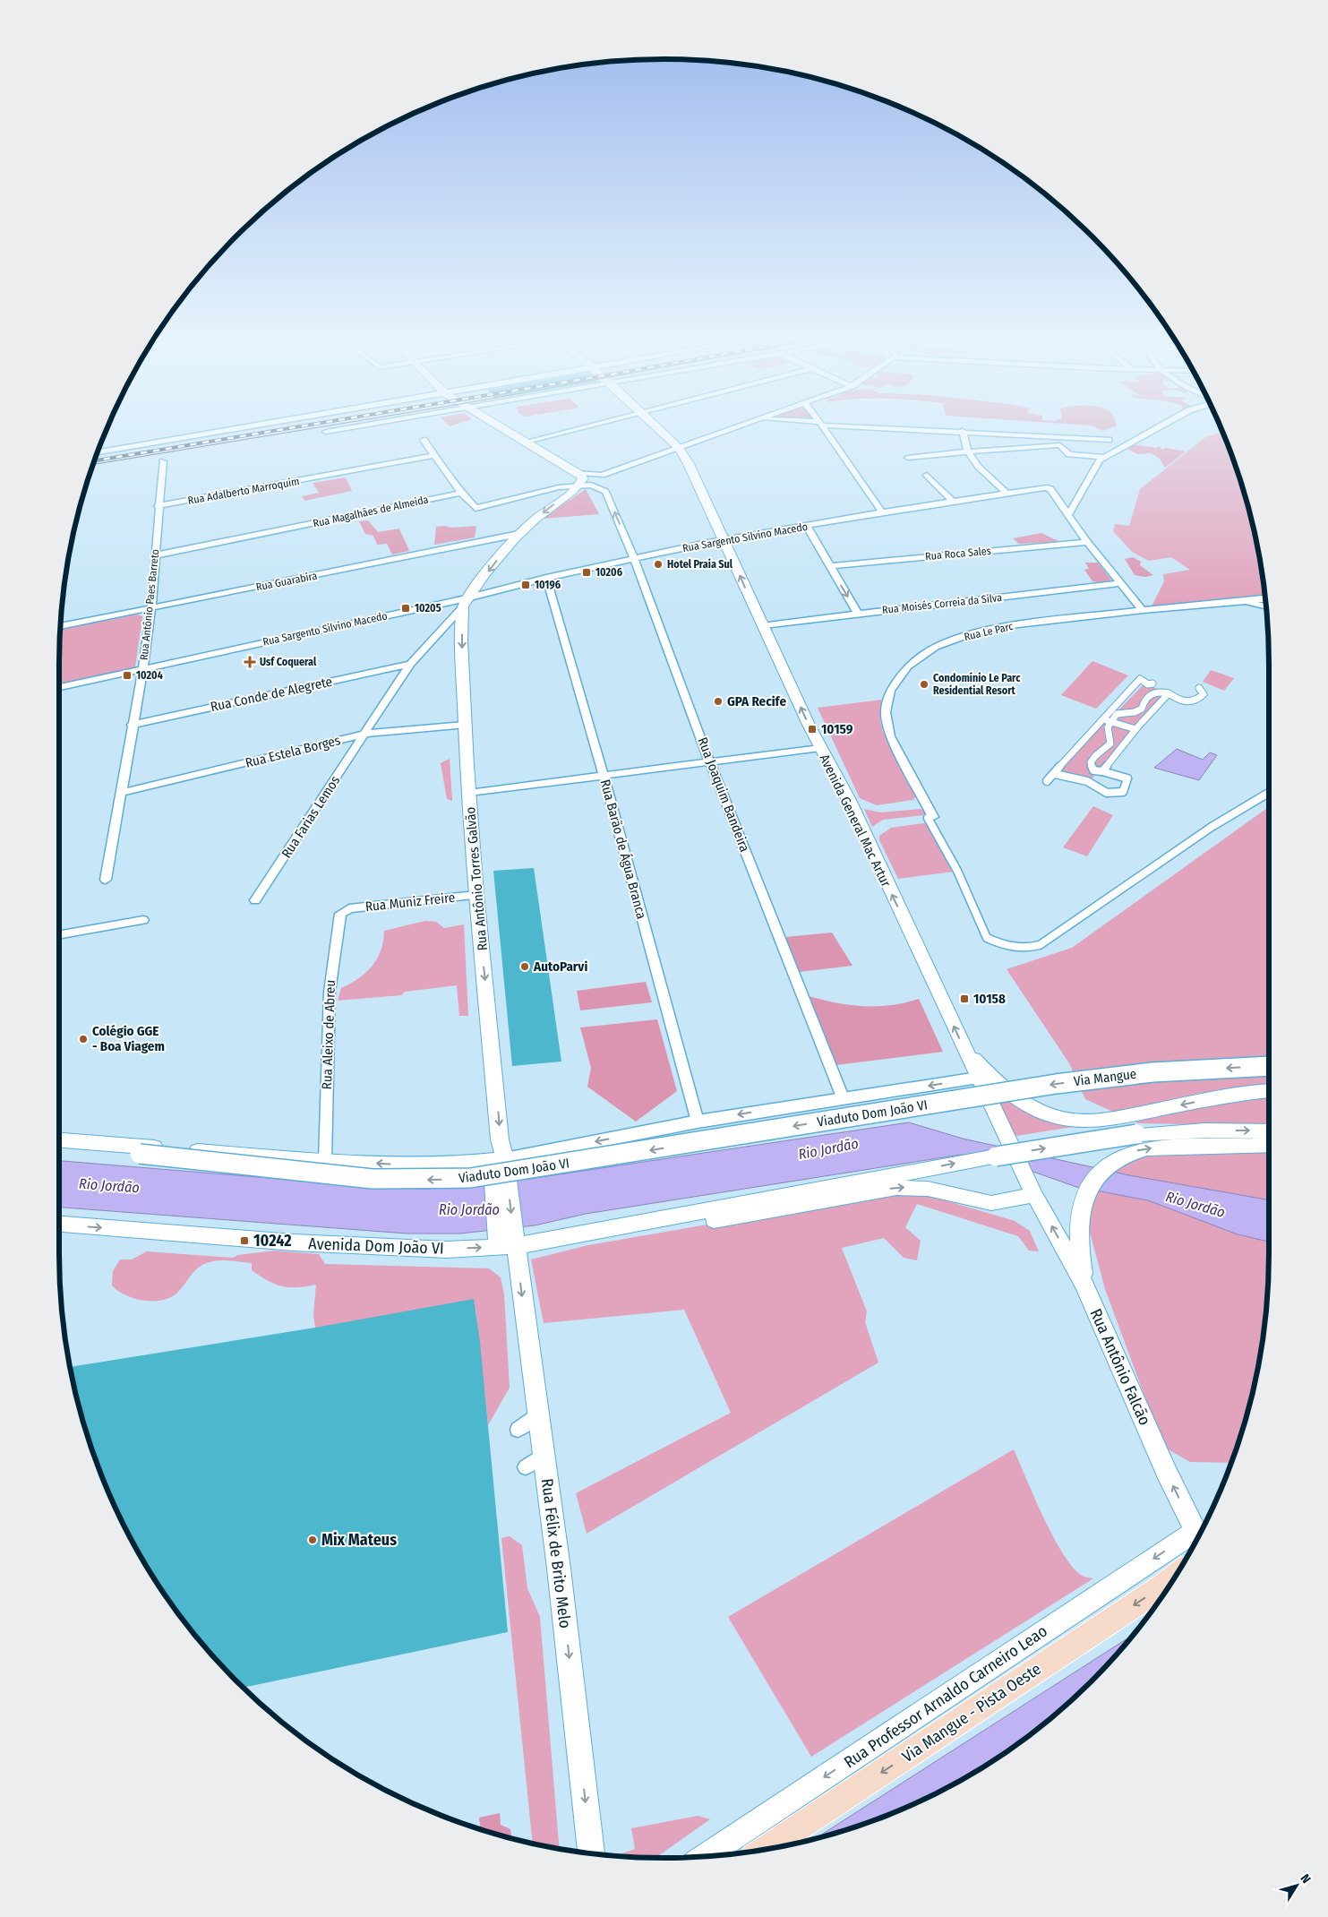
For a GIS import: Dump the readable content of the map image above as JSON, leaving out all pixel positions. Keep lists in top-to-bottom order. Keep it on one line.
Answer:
{"streets":{"main road":["Avenida General Mac Artur","Rua Antônio Torres Galvão","Via Mangue","Viaduto Dom João VI","Avenida Dom João VI","Rua Antônio Falcão","Rua Félix de Brito Melo","Rua Professor Arnaldo Carneiro Leao","Via Mangue - Pista Oeste"],"street":["Rua Adalberto Marroquim","Rua Magalhães de Almeida","Rua Sargento Silvino Macedo","Rua Roca Sales","Rua Guarabira","Rua Moisés Correia da Silva","Rua Antônio Paes Barreto","Rua Le Parc","Rua Conde de Alegrete","Rua Estela Borges","Rua Joaquim Bandeira","Rua Farias Lemos","Rua Barão de Água Branca","Rua Muniz Freire","Rua Aleixo de Abreu"]},"crossings":[["Rua Adalberto Marroquim","Rua Antônio Paes Barreto"],["Rua Magalhães de Almeida","Rua Antônio Paes Barreto"],["Rua Sargento Silvino Macedo","Rua Antônio Paes Barreto"],["Rua Sargento Silvino Macedo","Rua Joaquim Bandeira"],["Rua Sargento Silvino Macedo","Rua Farias Lemos"],["Rua Sargento Silvino Macedo","Avenida General Mac Artur"],["Rua Sargento Silvino Macedo","Rua Barão de Água Branca"],["Rua Sargento Silvino Macedo","Rua Antônio Torres Galvão"],["Rua Guarabira","Rua Antônio Paes Barreto"],["Rua Moisés Correia da Silva","Avenida General Mac Artur"],["Rua Antônio Paes Barreto","Rua Conde de Alegrete"],["Rua Antônio Paes Barreto","Rua Estela Borges"],["Rua Conde de Alegrete","Rua Farias Lemos"],["Rua Estela Borges","Rua Farias Lemos"],["Rua Estela Borges","Rua Antônio Torres Galvão"],["Rua Farias Lemos","Rua Antônio Torres Galvão"],["Avenida General Mac Artur","Rua Antônio Falcão"],["Rua Antônio Torres Galvão","Rua Muniz Freire"],["Rua Antônio Torres Galvão","Rua Félix de Brito Melo"],["Rua Muniz Freire","Rua Aleixo de Abreu"],["Via Mangue","Viaduto Dom João VI"],["Avenida Dom João VI","Rua Félix de Brito Melo"]],"one_way":["Avenida General Mac Artur","Rua Antônio Torres Galvão","Rua Antônio Falcão","Rua Félix de Brito Melo","Rua Professor Arnaldo Carneiro Leao","Via Mangue - Pista Oeste"],"water":["Rio Jordão"],"places":{"other":["Hotel Praia Sul","Condomínio Le Parc Residential Resort","GPA Recife","AutoParvi","Colégio GGE - Boa Viagem","Mix Mateus"],"transit":["10206","10196","10205","10204","10159","10158","10242"],"health":["Usf Coqueral"]},"north":"top right"}
